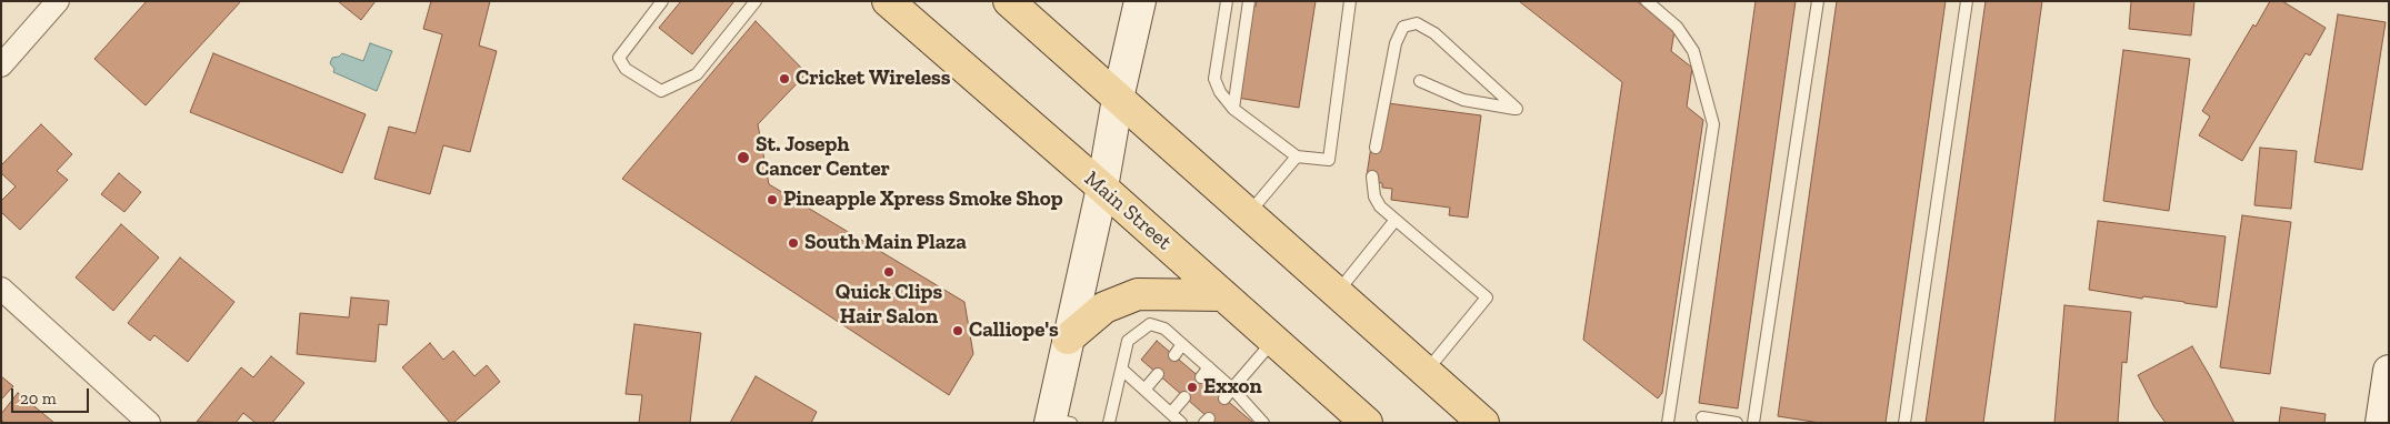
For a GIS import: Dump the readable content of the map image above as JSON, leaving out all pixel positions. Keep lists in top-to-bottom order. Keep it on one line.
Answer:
{"streets":{"main road":["Main Street"]},"places":["Cricket Wireless","St. Joseph Cancer Center","Pineapple Xpress Smoke Shop","South Main Plaza","Quick Clips Hair Salon","Calliope's","Exxon"],"scale_bar":"20 m"}
